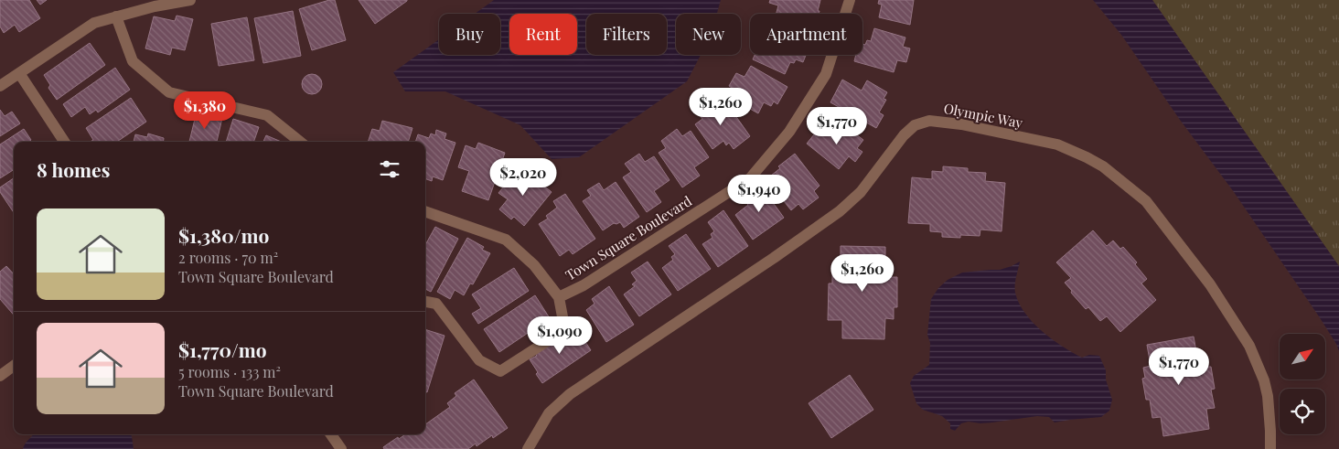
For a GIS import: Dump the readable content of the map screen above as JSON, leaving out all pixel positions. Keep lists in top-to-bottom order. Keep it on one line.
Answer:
{"streets":{"street":["Olympic Way","Town Square Boulevard"]},"north":"top right","page":{"chip":["Buy","Rent","Filters","New","Apartment"],"price":["$1,260","$1,380","$1,770","$2,020","$1,940","$1,260","$1,090","$1,770"],"heading":"8 homes","list":[{"name":"$1,380/mo","note":"2 rooms · 70 m² · Town Square Boulevard"},{"name":"$1,770/mo","note":"5 rooms · 133 m² · Town Square Boulevard"}]}}
